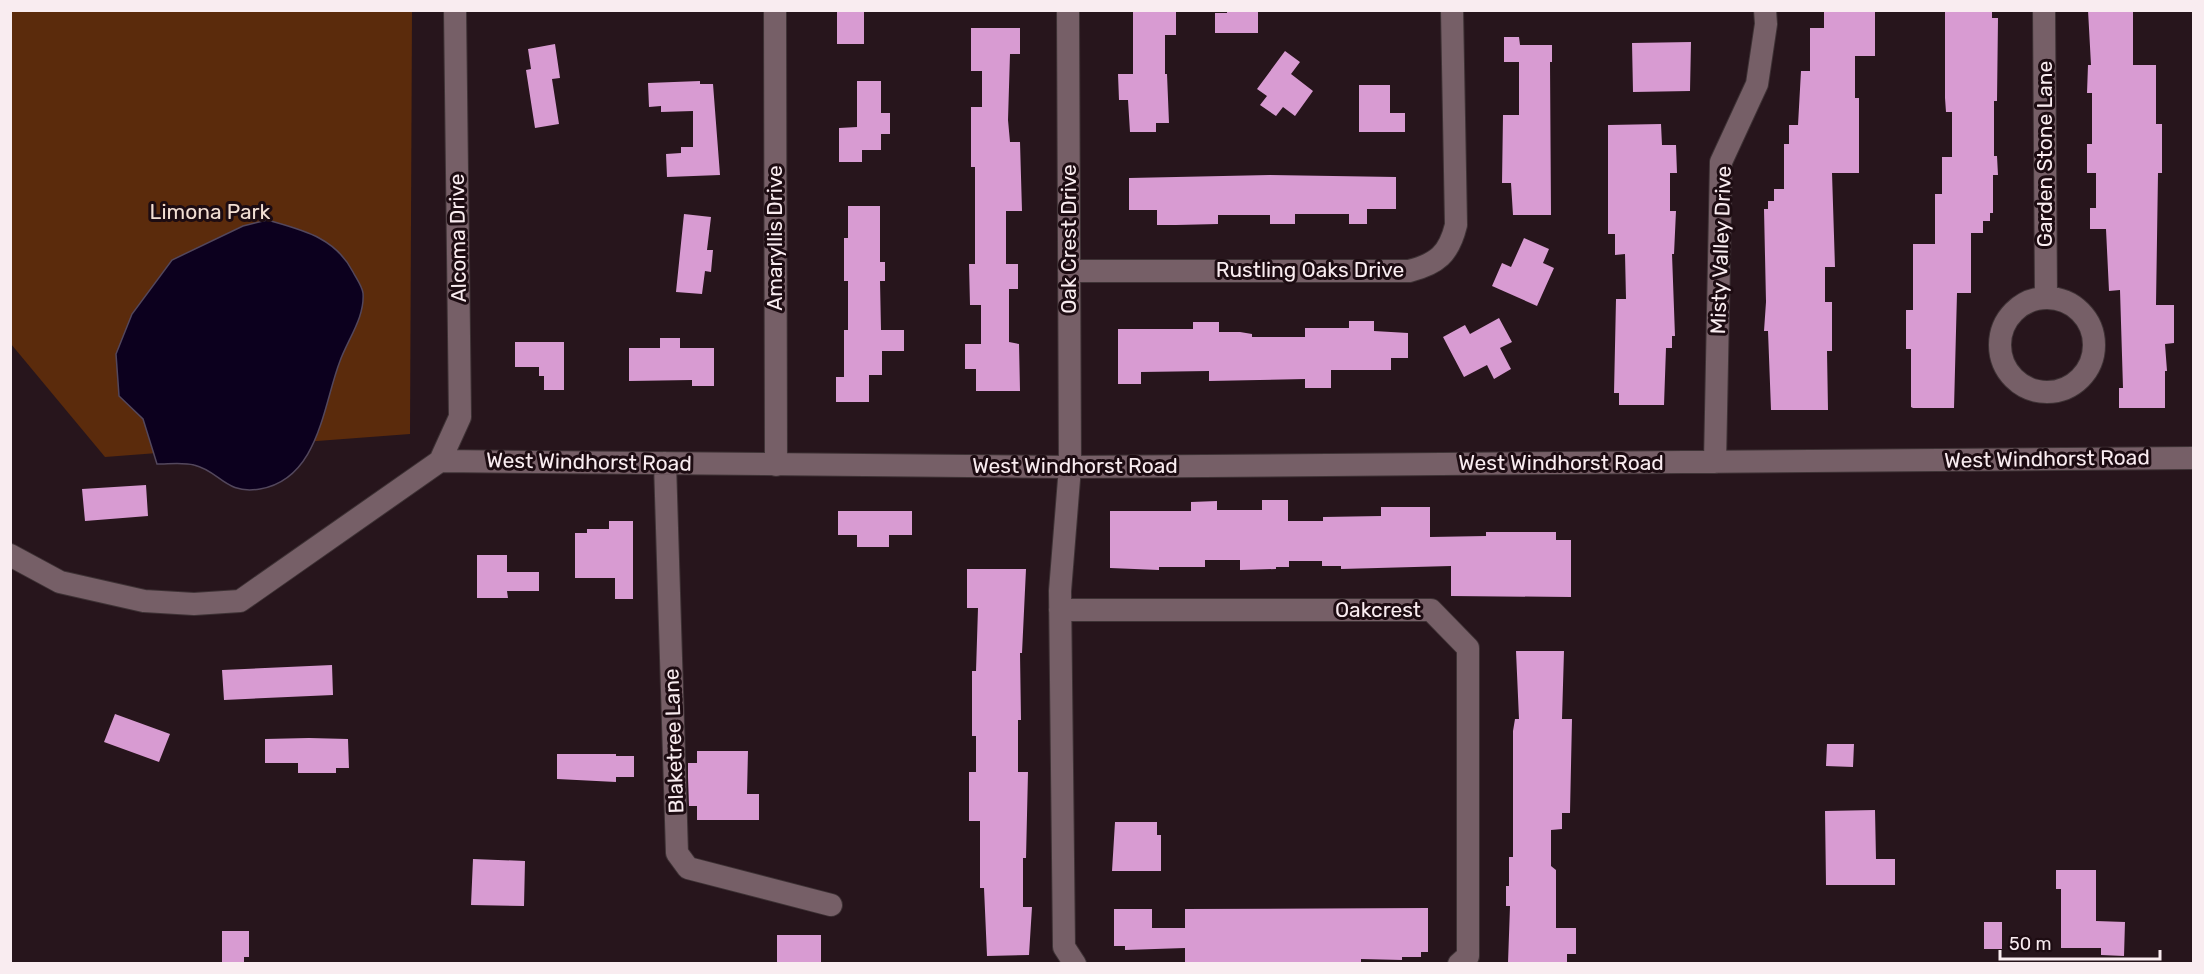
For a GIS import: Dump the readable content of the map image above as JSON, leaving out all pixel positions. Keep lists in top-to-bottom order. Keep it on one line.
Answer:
{"streets":{"street":["Garden Stone Lane","Alcoma Drive","Amaryllis Drive","Oak Crest Drive","Misty Valley Drive","Rustling Oaks Drive","West Windhorst Road","Oakcrest","Blaketree Lane"]},"crossings":[["Alcoma Drive","West Windhorst Road"],["Amaryllis Drive","West Windhorst Road"],["Oak Crest Drive","Rustling Oaks Drive"],["Oak Crest Drive","West Windhorst Road"],["Misty Valley Drive","West Windhorst Road"],["West Windhorst Road","Blaketree Lane"]],"parks":["Limona Park"],"scale_bar":"50 m"}
